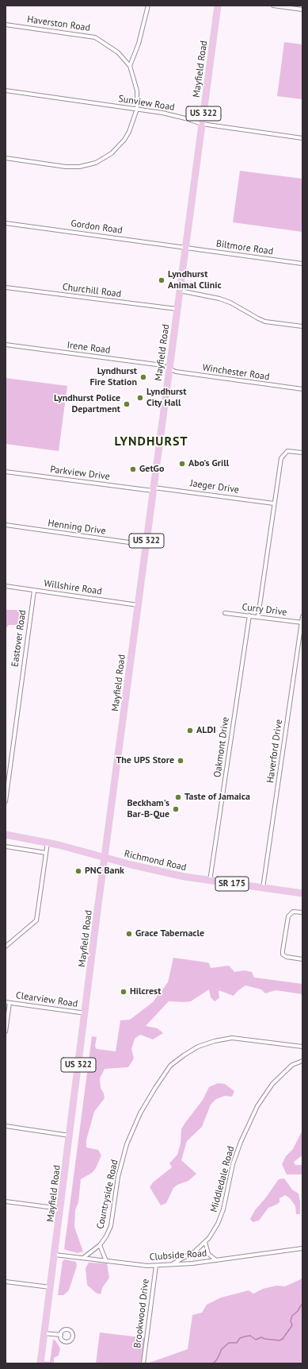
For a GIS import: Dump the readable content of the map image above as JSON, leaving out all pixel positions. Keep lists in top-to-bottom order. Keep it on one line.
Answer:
{"streets":{"main road":["Mayfield Road","US 322","Richmond Road","SR 175"],"street":["Haverston Road","Sunview Road","Gordon Road","Biltmore Road","Churchill Road","Irene Road","Winchester Road","Parkview Drive","Jaeger Drive","Henning Drive","Willshire Road","Curry Drive","Eastover Road","Oakmont Drive","Haverford Drive","Clearview Road","Middledale Road","Countryside Road","Clubside Road","Brookwood Drive"]},"crossings":[["Haverston Road","Sunview Road"],["Mayfield Road","Sunview Road"],["Mayfield Road","Gordon Road"],["Mayfield Road","Biltmore Road"],["Mayfield Road","Churchill Road"],["Mayfield Road","Irene Road"],["Mayfield Road","Winchester Road"],["Mayfield Road","Parkview Drive"],["Mayfield Road","Jaeger Drive"],["Mayfield Road","Henning Drive"],["Mayfield Road","Willshire Road"],["Mayfield Road","Richmond Road"],["Mayfield Road","Clearview Road"],["Mayfield Road","Clubside Road"],["Gordon Road","Biltmore Road"],["Irene Road","Winchester Road"],["Parkview Drive","Jaeger Drive"],["Willshire Road","Eastover Road"],["Curry Drive","Oakmont Drive"],["Curry Drive","Haverford Drive"],["Oakmont Drive","Richmond Road"],["Haverford Drive","Richmond Road"],["Middledale Road","Clubside Road"],["Countryside Road","Clubside Road"],["Clubside Road","Brookwood Drive"]],"districts":["LYNDHURST"],"places":["Lyndhurst Animal Clinic","Lyndhurst Fire Station","Lyndhurst City Hall","Lyndhurst Police Department","Abo's Grill","GetGo","ALDI","The UPS Store","Taste of Jamaica","Beckham's Bar-B-Que","PNC Bank","Grace Tabernacle","Hilcrest"]}
